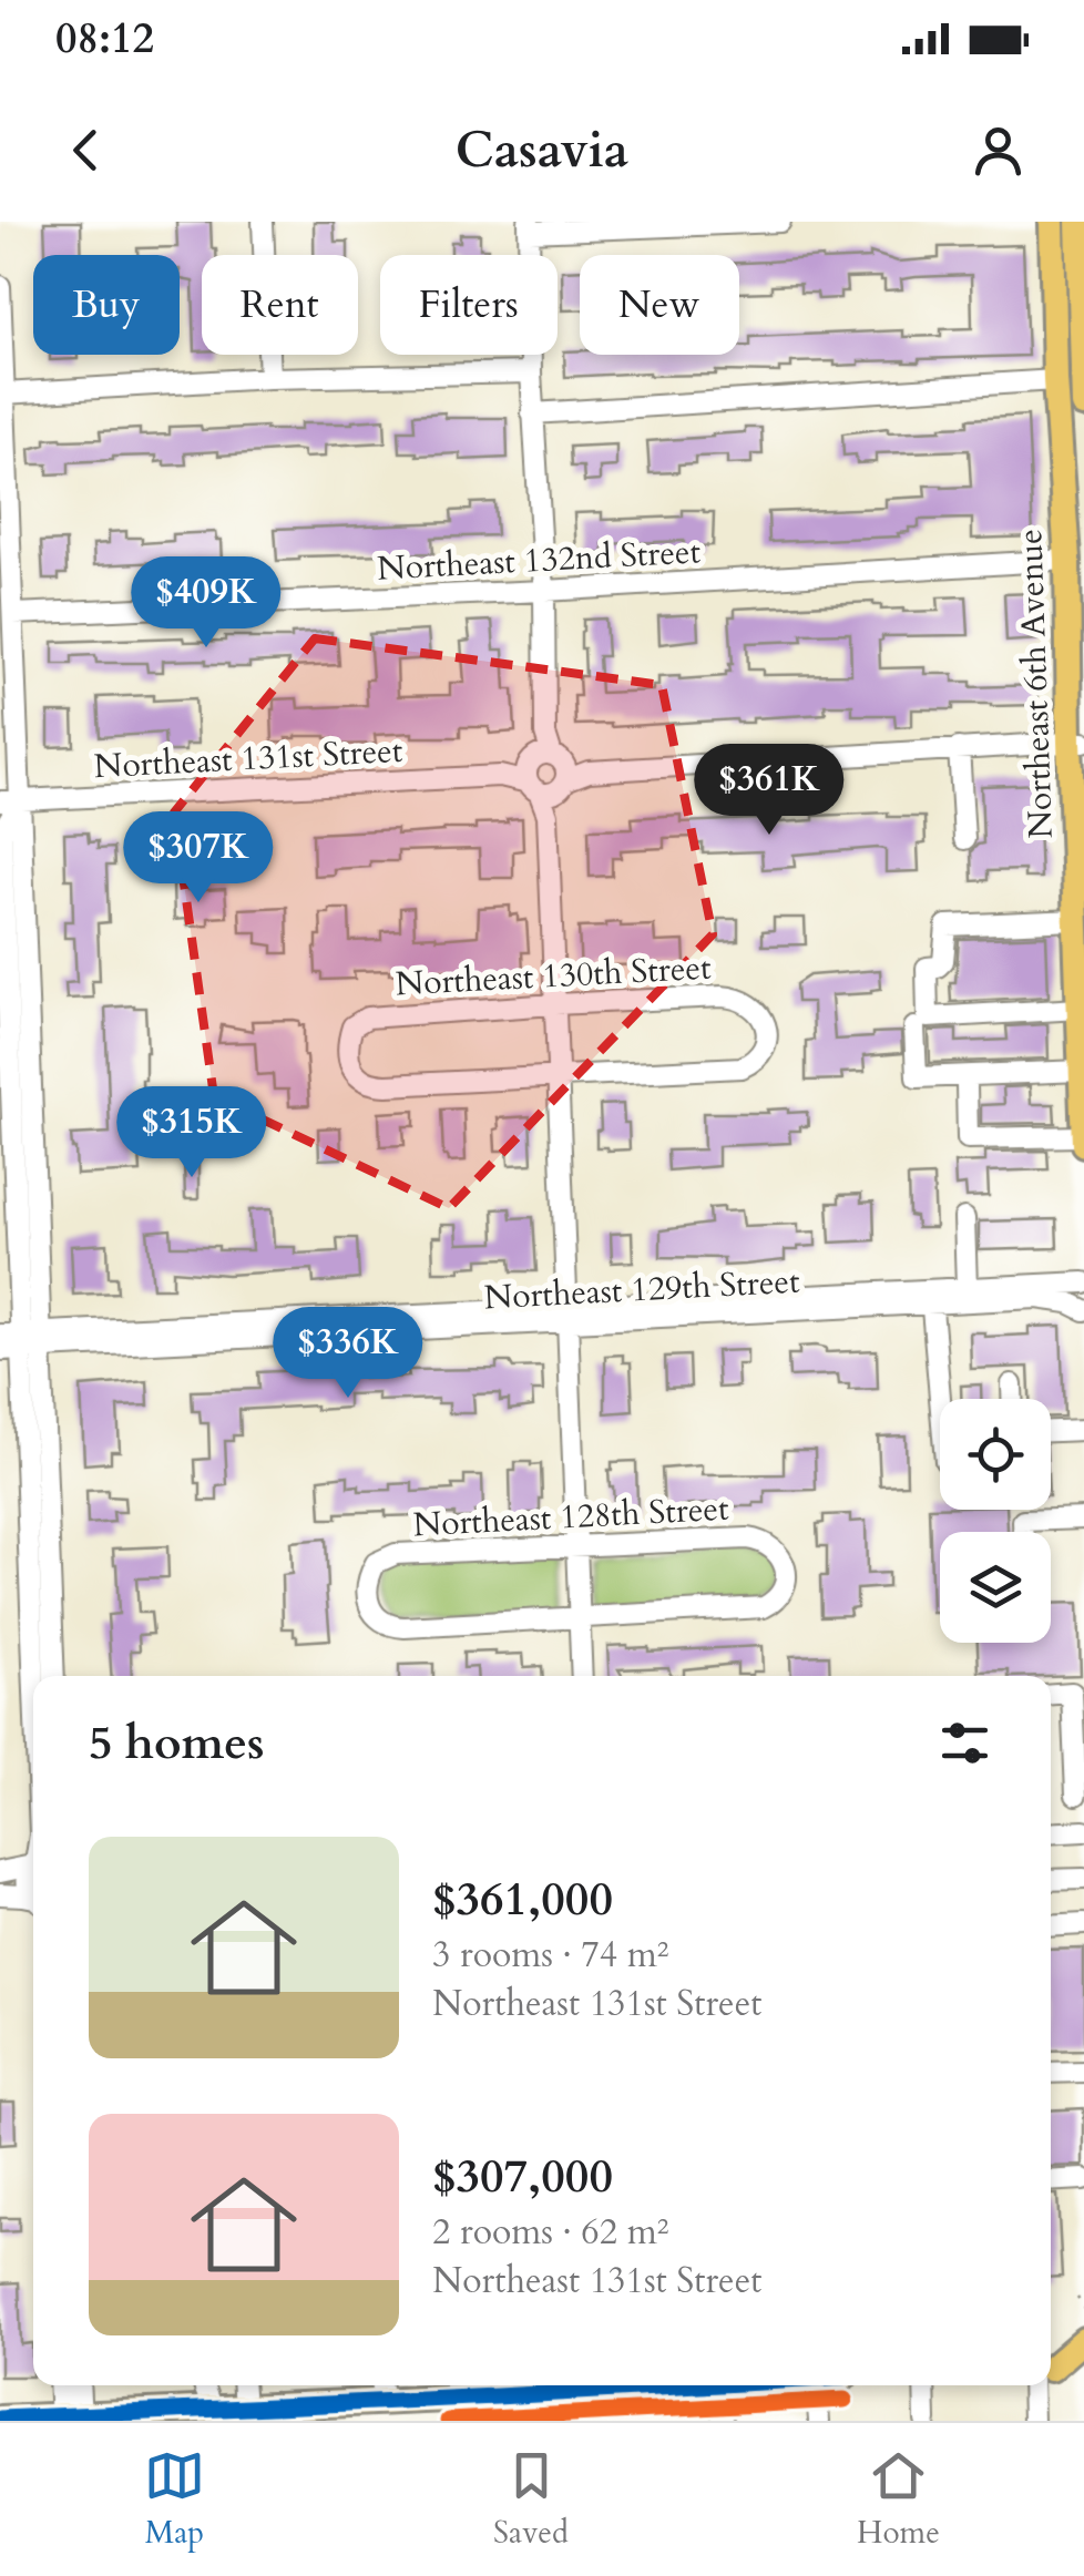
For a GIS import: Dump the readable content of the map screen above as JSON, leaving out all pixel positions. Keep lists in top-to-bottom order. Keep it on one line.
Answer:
{"streets":{"main road":["Northeast 6th Avenue"],"street":["Northeast 132nd Street","Northeast 131st Street","Northeast 130th Street","Northeast 129th Street","Northeast 128th Street"]},"crossings":[["Northeast 132nd Street","Northeast 6th Avenue"],["Northeast 6th Avenue","Northeast 131st Street"]],"page":{"status":"08:12","header":"Casavia","chip":["Buy","Rent","Filters","New"],"price":["$409K","$361K","$307K","$315K","$336K"],"heading":"5 homes","list":[{"name":"$361,000","note":"3 rooms · 74 m² · Northeast 131st Street"},{"name":"$307,000","note":"2 rooms · 62 m² · Northeast 131st Street"}],"tabs":["Map","Saved","Home"]}}
